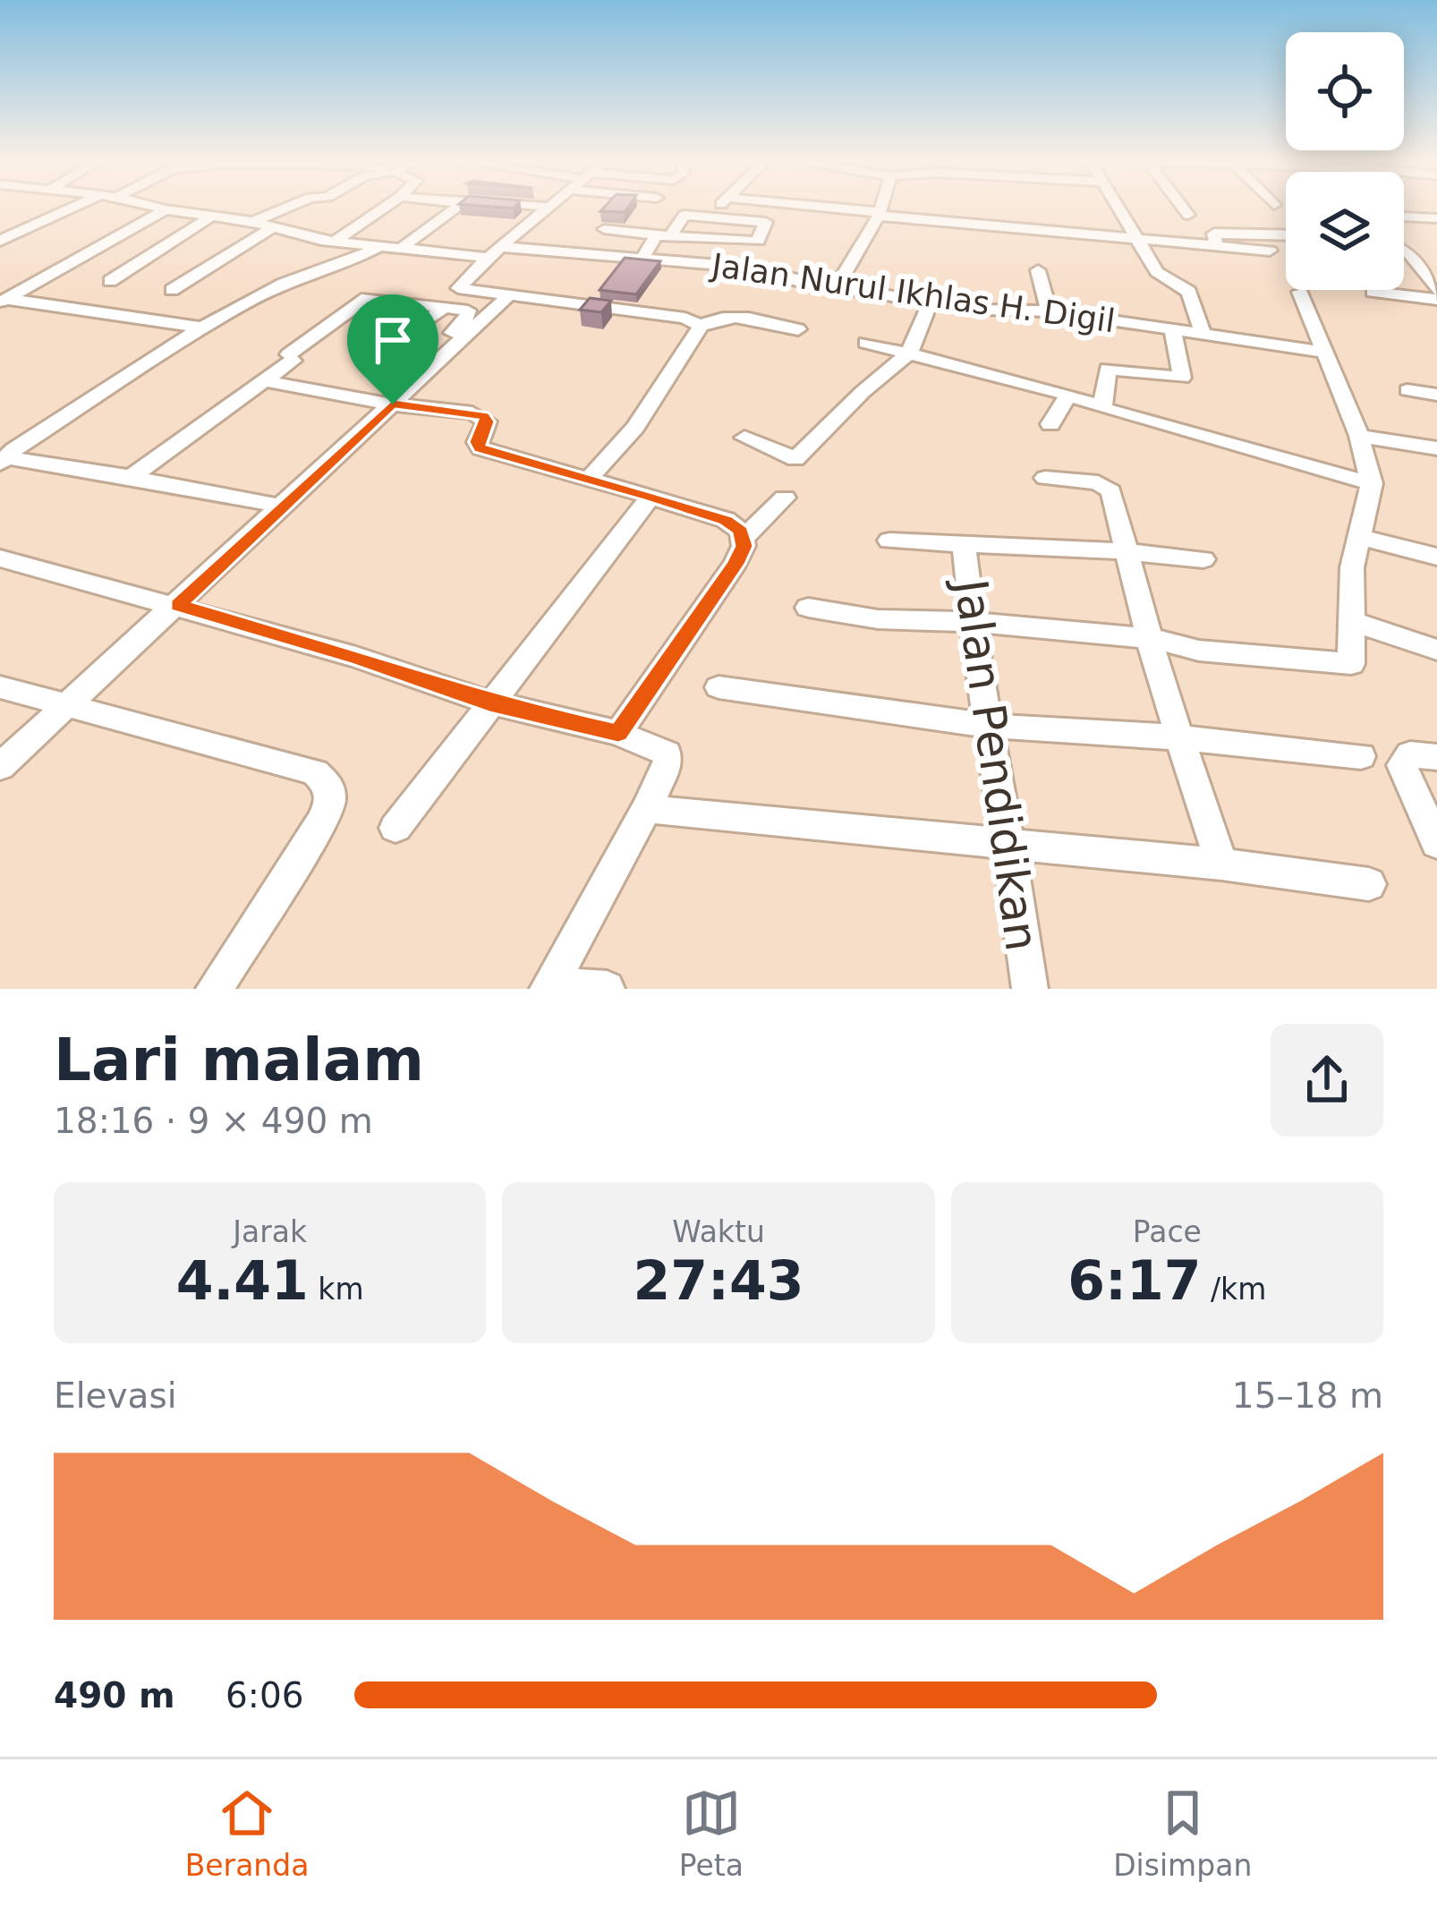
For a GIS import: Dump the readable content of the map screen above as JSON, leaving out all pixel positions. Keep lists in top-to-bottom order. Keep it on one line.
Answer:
{"streets":{"street":["Jalan Nurul Ikhlas H. Digil","Jalan Pendidikan"]},"page":{"heading":["Lari malam","18:16 · 9 × 490 m"],"stats":[["Jarak","4.41 km"],["Waktu","27:43"],["Pace","6:17 /km"]],"chart":["Elevasi","15–18 m"],"list":[{"name":"490 m","note":"6:06"}],"tabs":["Beranda","Peta","Disimpan"]}}
